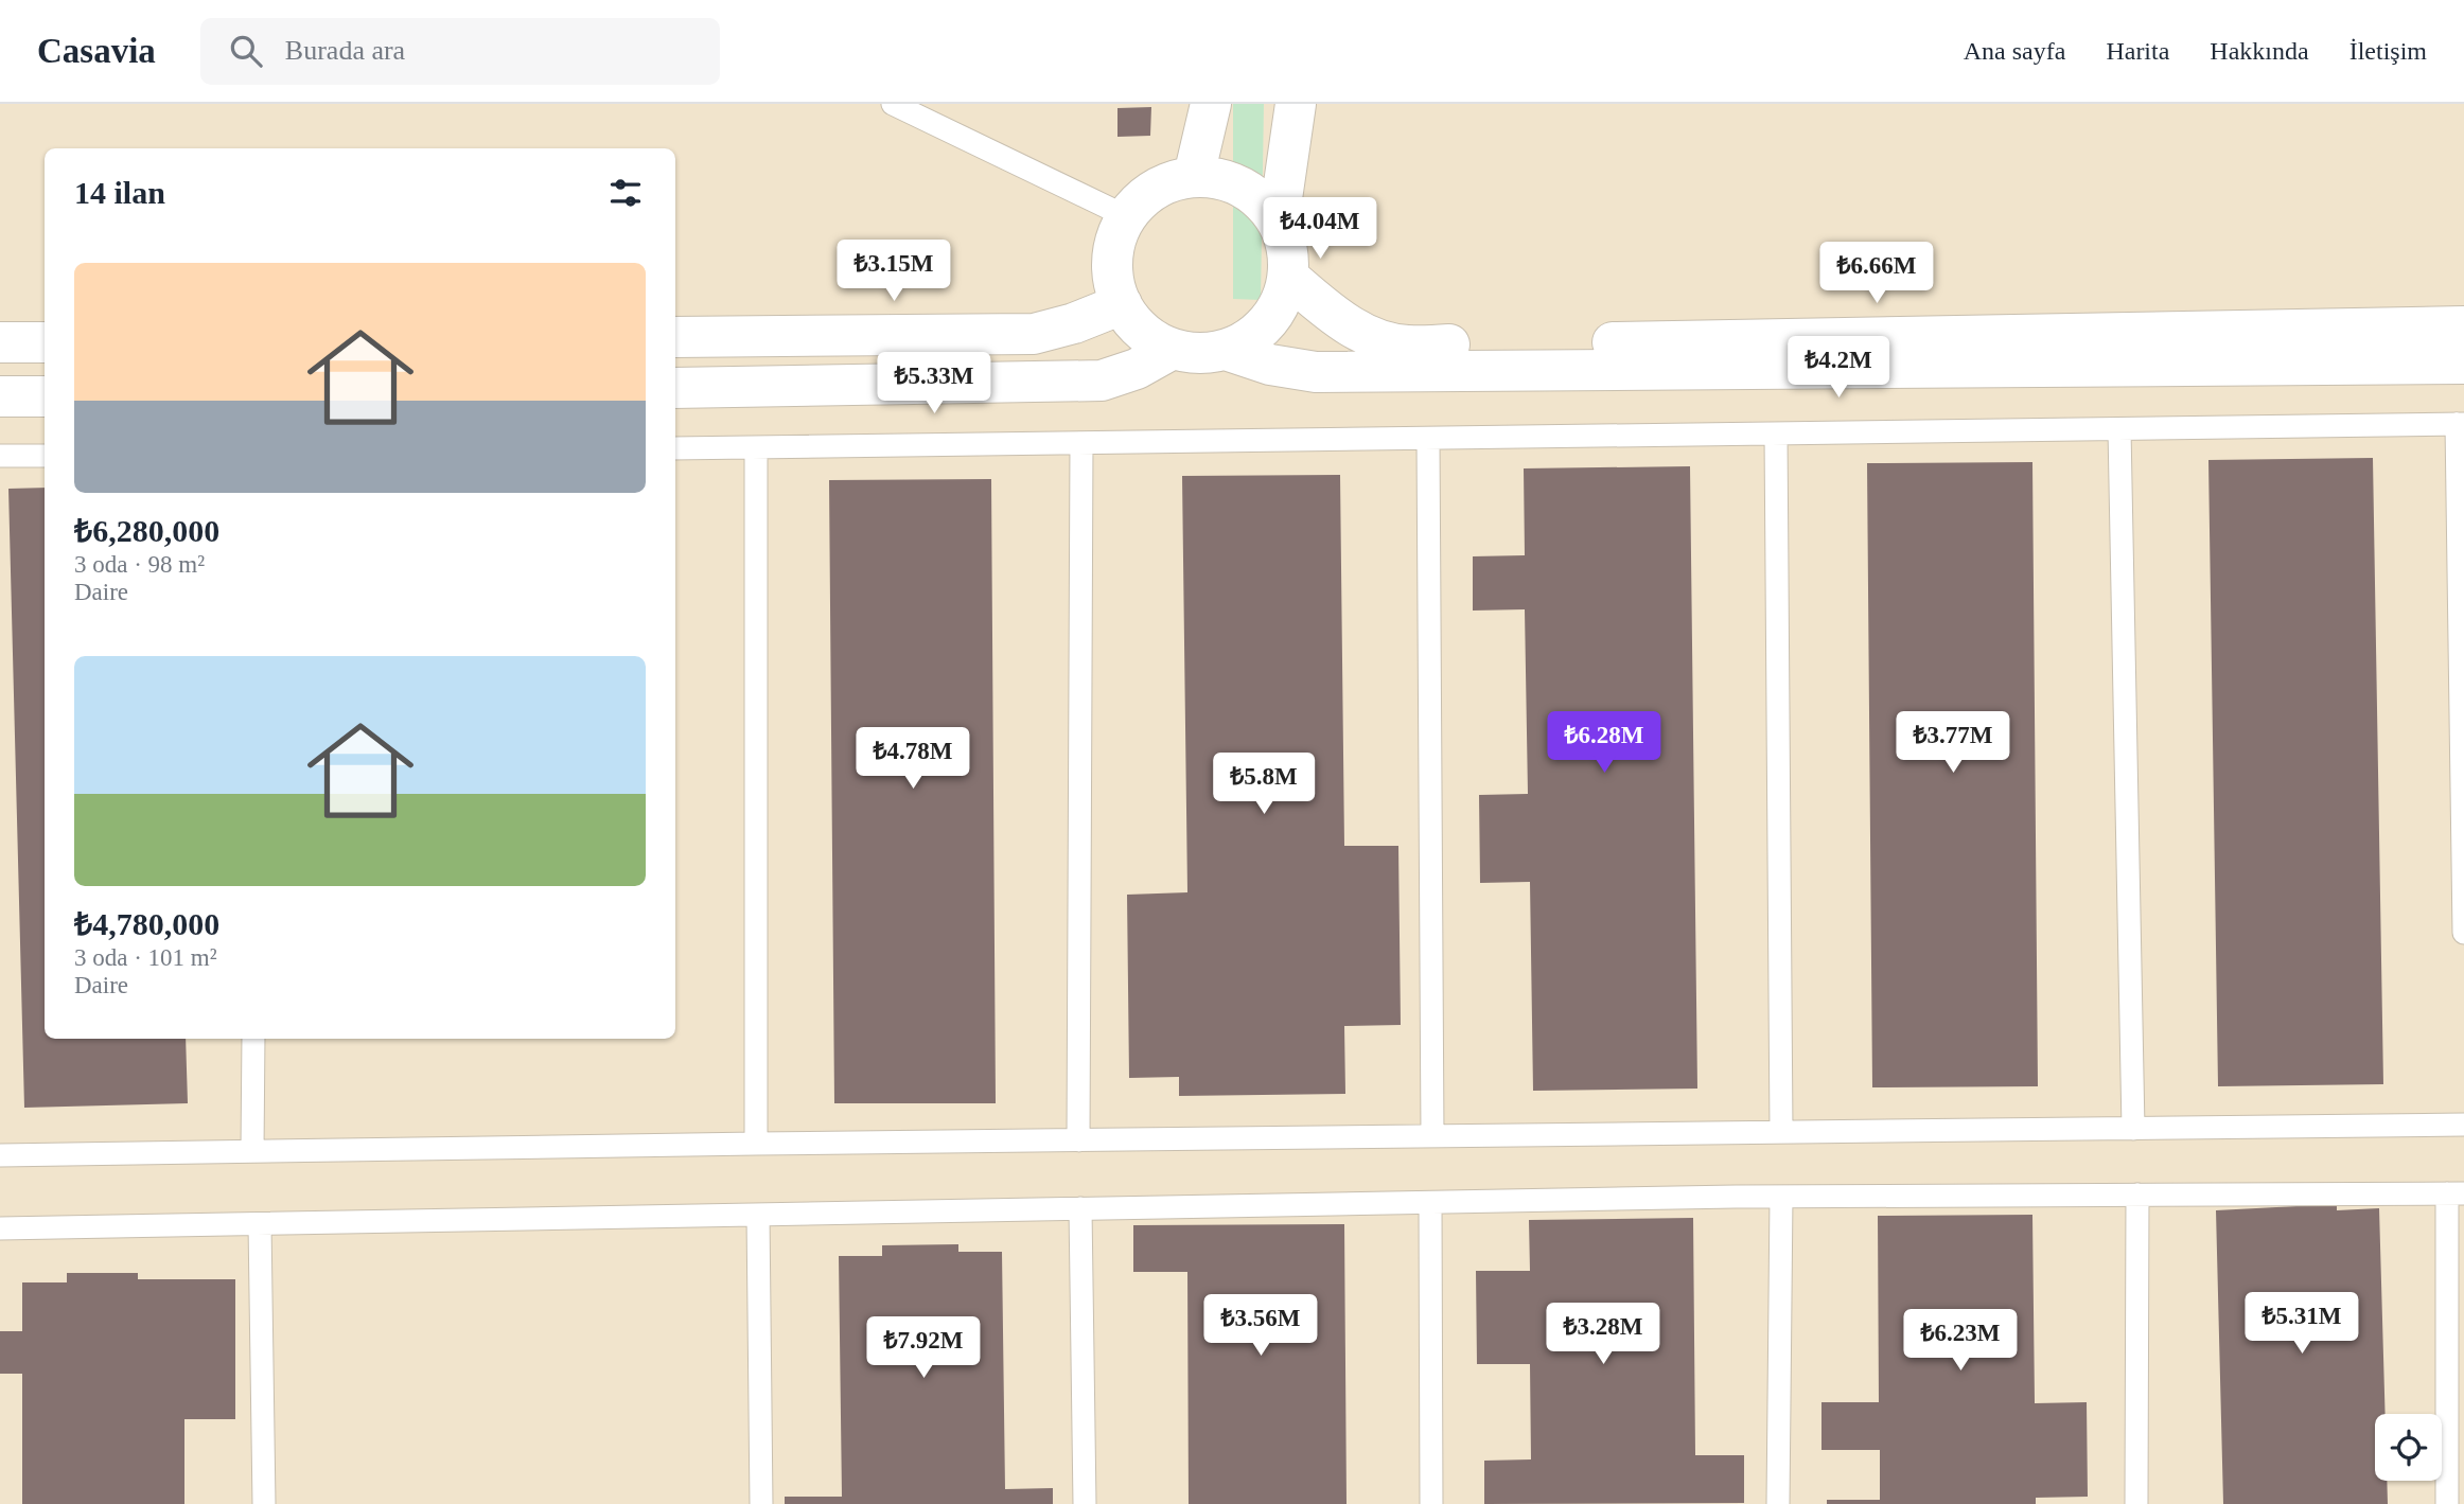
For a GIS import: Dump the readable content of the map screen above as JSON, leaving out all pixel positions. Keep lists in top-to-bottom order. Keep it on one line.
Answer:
{"page":{"header":"Casavia","search":"Burada ara","nav":["Ana sayfa","Harita","Hakkında","İletişim"],"heading":"14 ilan","price":["₺4.04M","₺3.15M","₺6.66M","₺4.2M","₺5.33M","₺6.28M","₺3.77M","₺4.78M","₺5.8M","₺5.31M","₺3.56M","₺3.28M","₺6.23M","₺7.92M"],"list":[{"name":"₺6,280,000","note":"3 oda · 98 m² · Daire"},{"name":"₺4,780,000","note":"3 oda · 101 m² · Daire"}]}}
